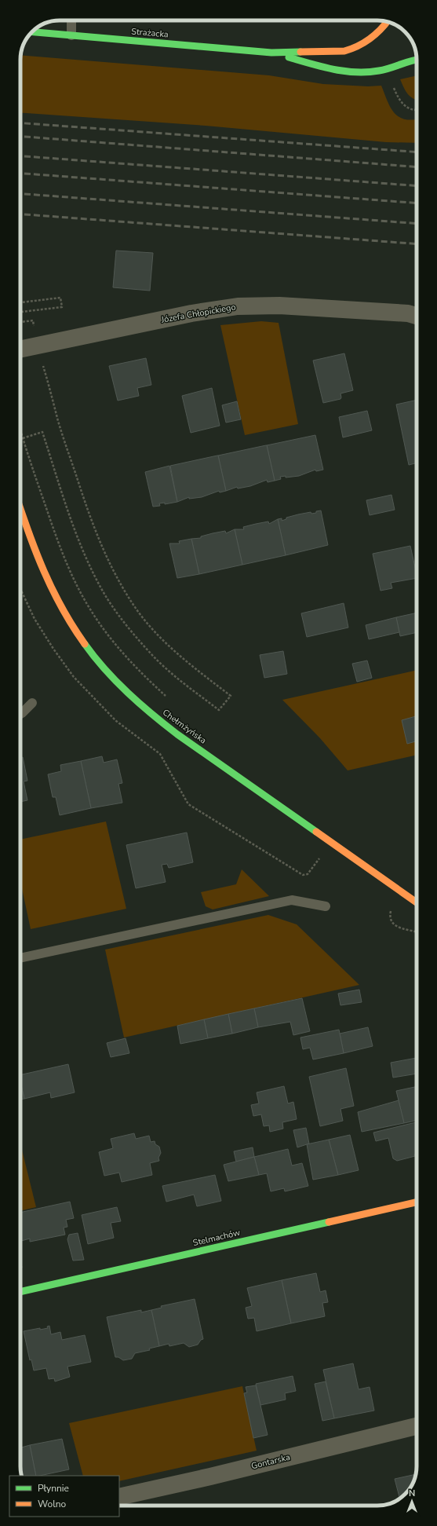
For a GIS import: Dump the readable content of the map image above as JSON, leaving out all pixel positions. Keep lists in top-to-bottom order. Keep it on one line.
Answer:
{"streets":{"street":["Strażacka","Józefa Chłopickiego","Chełmżyńska","Stelmachów","Gontarska"]},"legend":["Płynnie","Wolno"],"north":"top"}
